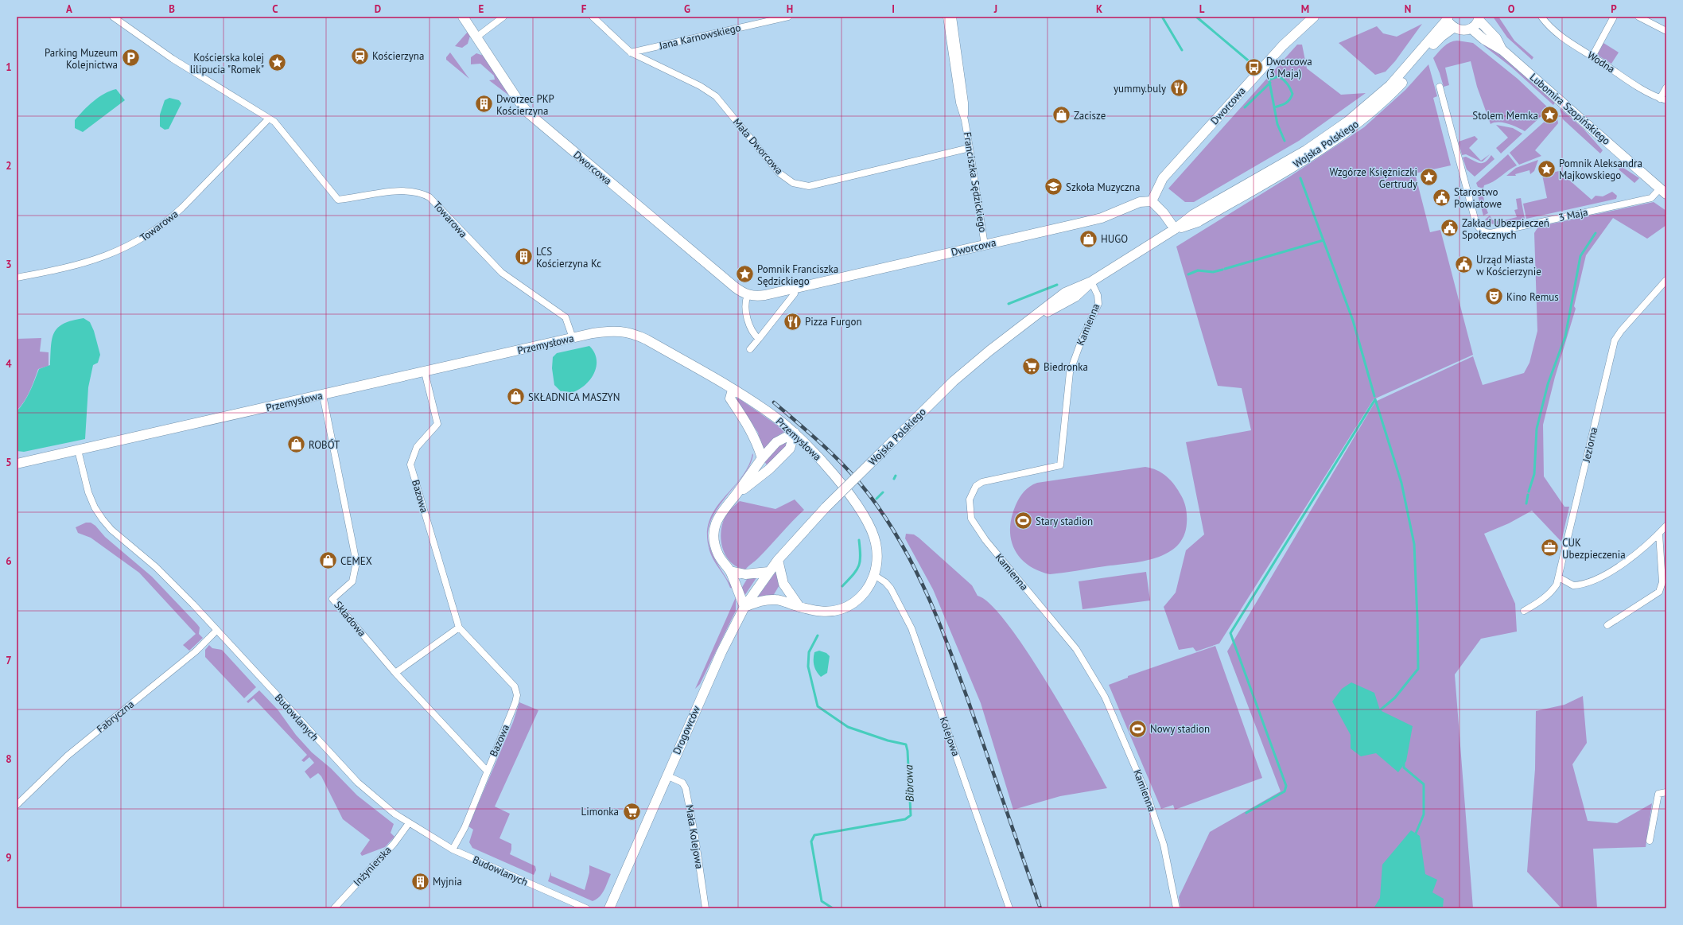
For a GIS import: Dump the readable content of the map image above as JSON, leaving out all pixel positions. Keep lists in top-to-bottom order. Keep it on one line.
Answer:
{"streets":{"main road":["Dworcowa","Lubomira Szopińskiego","Wojska Polskiego","Przemysłowa","Drogowców"],"street":["Jana Karnowskiego","Wodna","Mała Dworcowa","Franciszka Sędzickiego","3 Maja","Towarowa","Kamienna","Jeziorna","Bazowa","Składowa","Fabryczna","Budowlanych","Kolejowa","Mała Kolejowa","Inżynierska"]},"crossings":[["Jana Karnowskiego","Mała Dworcowa"],["Dworcowa","Franciszka Sędzickiego"],["Lubomira Szopińskiego","3 Maja"],["Wojska Polskiego","Kamienna"],["Wojska Polskiego","Drogowców"],["Mała Dworcowa","Franciszka Sędzickiego"],["Towarowa","Przemysłowa"],["Przemysłowa","Bazowa"],["Przemysłowa","Składowa"],["Przemysłowa","Budowlanych"],["Przemysłowa","Drogowców"],["Przemysłowa","Kolejowa"],["Bazowa","Składowa"],["Bazowa","Budowlanych"],["Fabryczna","Budowlanych"],["Budowlanych","Inżynierska"],["Drogowców","Mała Kolejowa"]],"water":["Bibrowa"],"places":{"station":["Kościerzyna"],"parking":["Parking Muzeum Kolejnictwa"],"place":["Kościerska kolej lilipucia \"Romek\"","Stolem Memka","Pomnik Aleksandra Majkowskiego","Wzgórze Księżniczki Gertrudy","Pomnik Franciszka Sędzickiego"],"bus stop":["Dworcowa (3 Maja)"],"restaurant":["yummy.buly","Pizza Furgon"],"building":["Dworzec PKP Kościerzyna","LCS Kościerzyna Kc","Myjnia"],"shop":["Zacisze","HUGO","SKŁADNICA MASZYN","ROBÓT","СEMEX"],"school or university":["Szkoła Muzyczna"],"public building":["Starostwo Powiatowe","Zakład Ubezpieczeń Społecznych","Urząd Miasta w Kościerzynie"],"theatre":["Kino Remus"],"supermarket":["Biedronka","Limonka"],"sports":["Stary stadion","Nowy stadion"],"office":["CUK Ubezpieczenia"]},"grid":{"columns":["A","B","C","D","E","F","G","H","I","J","K","L","M","N","O","P"],"rows":["1","2","3","4","5","6","7","8","9"]}}
